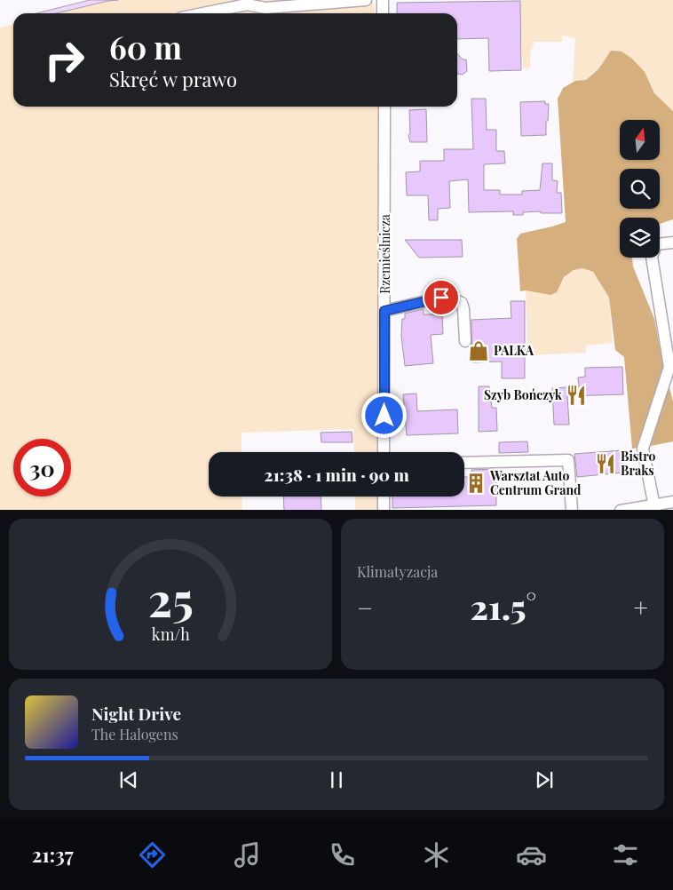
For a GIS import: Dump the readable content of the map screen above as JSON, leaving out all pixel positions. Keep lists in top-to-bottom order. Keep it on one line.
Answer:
{"streets":{"street":["Rzemieślnicza"]},"places":{"shop":["PALKA"],"restaurant":["Szyb Bończyk","Bistro Braks"],"building":["Warsztat Auto Centrum Grand"]},"north":"top","page":{"turn":["60 m","Skręć w prawo"],"limit":"30","trip":"21:38 · 1 min · 90 m","tile":"Klimatyzacja","heat":["−","21.5°","+"],"song":["Night Drive","The Halogens"],"tabs":"21:37","gauge":["25","km/h"]}}
